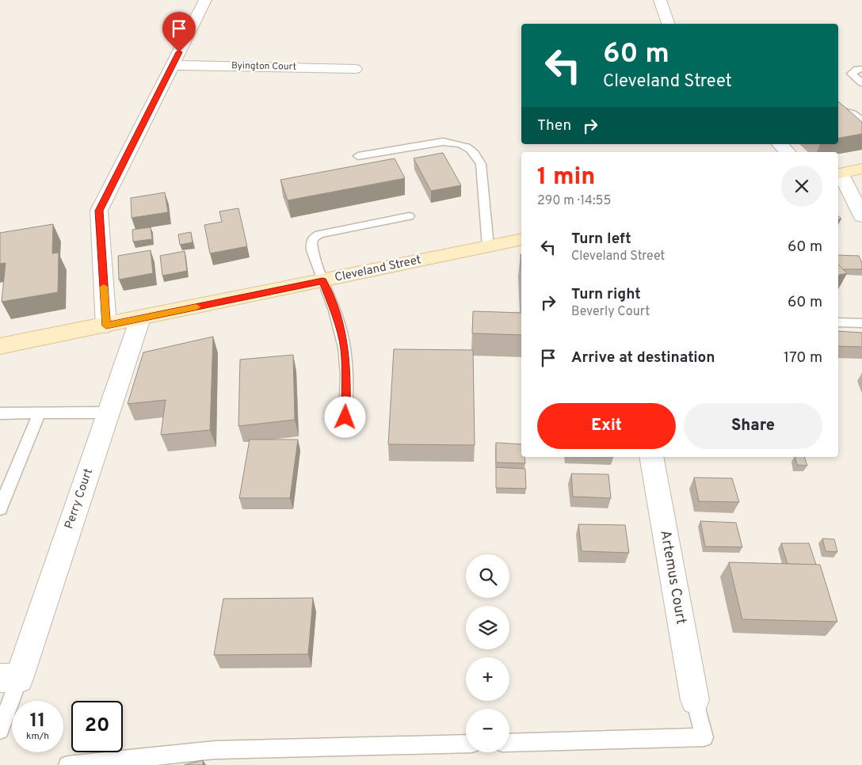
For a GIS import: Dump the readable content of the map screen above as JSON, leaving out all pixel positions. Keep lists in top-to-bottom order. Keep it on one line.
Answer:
{"streets":{"main road":["Cleveland Street"],"street":["Byington Court","Perry Court","Artemus Court"]},"crossings":[["Cleveland Street","Perry Court"]],"page":{"turn":["60 m","Cleveland Street"],"then":"Then","heading":["1 min","290 m · 14:55"],"list":[{"name":"Turn left","note":"Cleveland Street","value":"60 m"},{"name":"Turn right","note":"Beverly Court","value":"60 m"},{"name":"Arrive at destination","value":"170 m"}],"buttons":["Exit","Share"],"map_buttons":["+","−"],"speed":"11 km/h","limit":"20"}}
